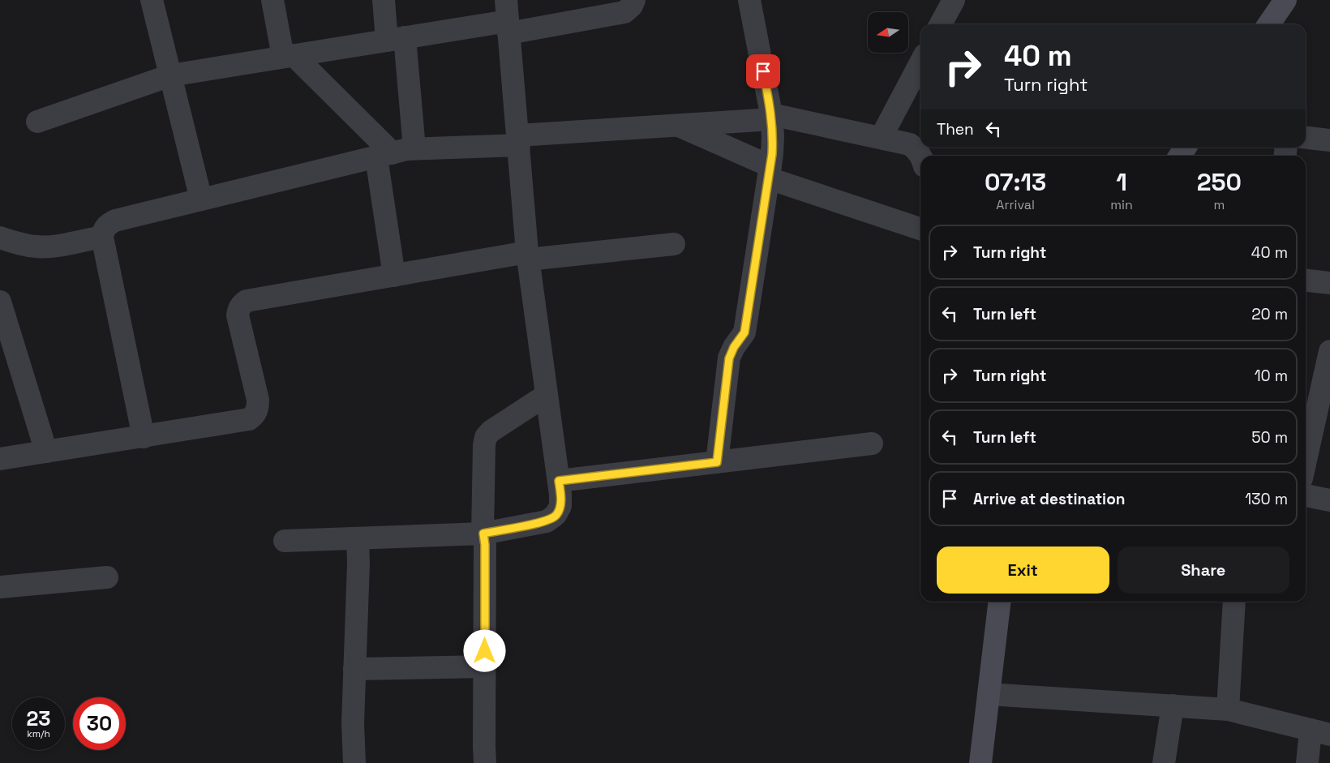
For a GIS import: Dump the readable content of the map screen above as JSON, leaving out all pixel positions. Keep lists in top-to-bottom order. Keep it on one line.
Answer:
{"north":"left","page":{"turn":["40 m","Turn right"],"then":"Then","eta":["07:13","Arrival","1","min","250","m"],"list":[{"name":"Turn right","value":"40 m"},{"name":"Turn left","value":"20 m"},{"name":"Turn right","value":"10 m"},{"name":"Turn left","value":"50 m"},{"name":"Arrive at destination","value":"130 m"}],"buttons":["Exit","Share"],"speed":"23 km/h","limit":"30"}}
